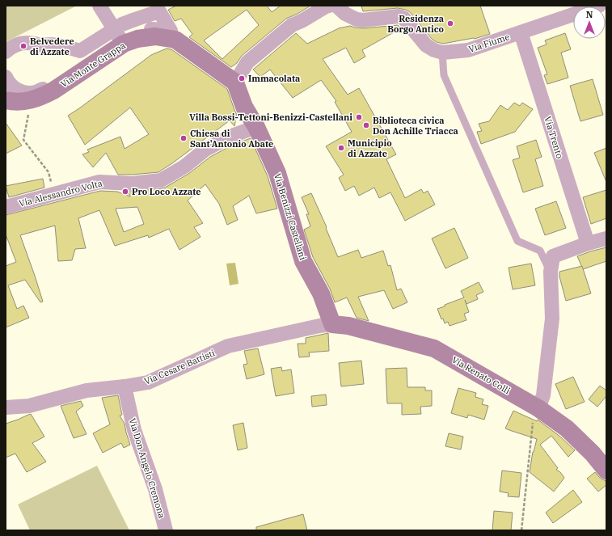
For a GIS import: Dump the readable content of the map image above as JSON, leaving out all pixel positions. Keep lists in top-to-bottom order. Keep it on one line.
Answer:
{"streets":{"street":["Via Fiume","Via Monte Grappa","Via Trento","Via Alessandro Volta","Via Benizzi Castellani","Via Cesare Battisti","Via Renato Colli","Via Don Angelo Cremona"]},"crossings":[["Via Fiume","Via Trento"],["Via Alessandro Volta","Via Benizzi Castellani"],["Via Benizzi Castellani","Via Cesare Battisti"],["Via Benizzi Castellani","Via Renato Colli"],["Via Cesare Battisti","Via Renato Colli"],["Via Cesare Battisti","Via Don Angelo Cremona"]],"places":["Residenza Borgo Antico","Belvedere di Azzate","Immacolata","Villa Bossi-Tettoni-Benizzi-Castellani","Biblioteca civica Don Achille Triacca","Chiesa di Sant'Antonio Abate","Municipio di Azzate","Pro Loco Azzate"],"north":"top"}
